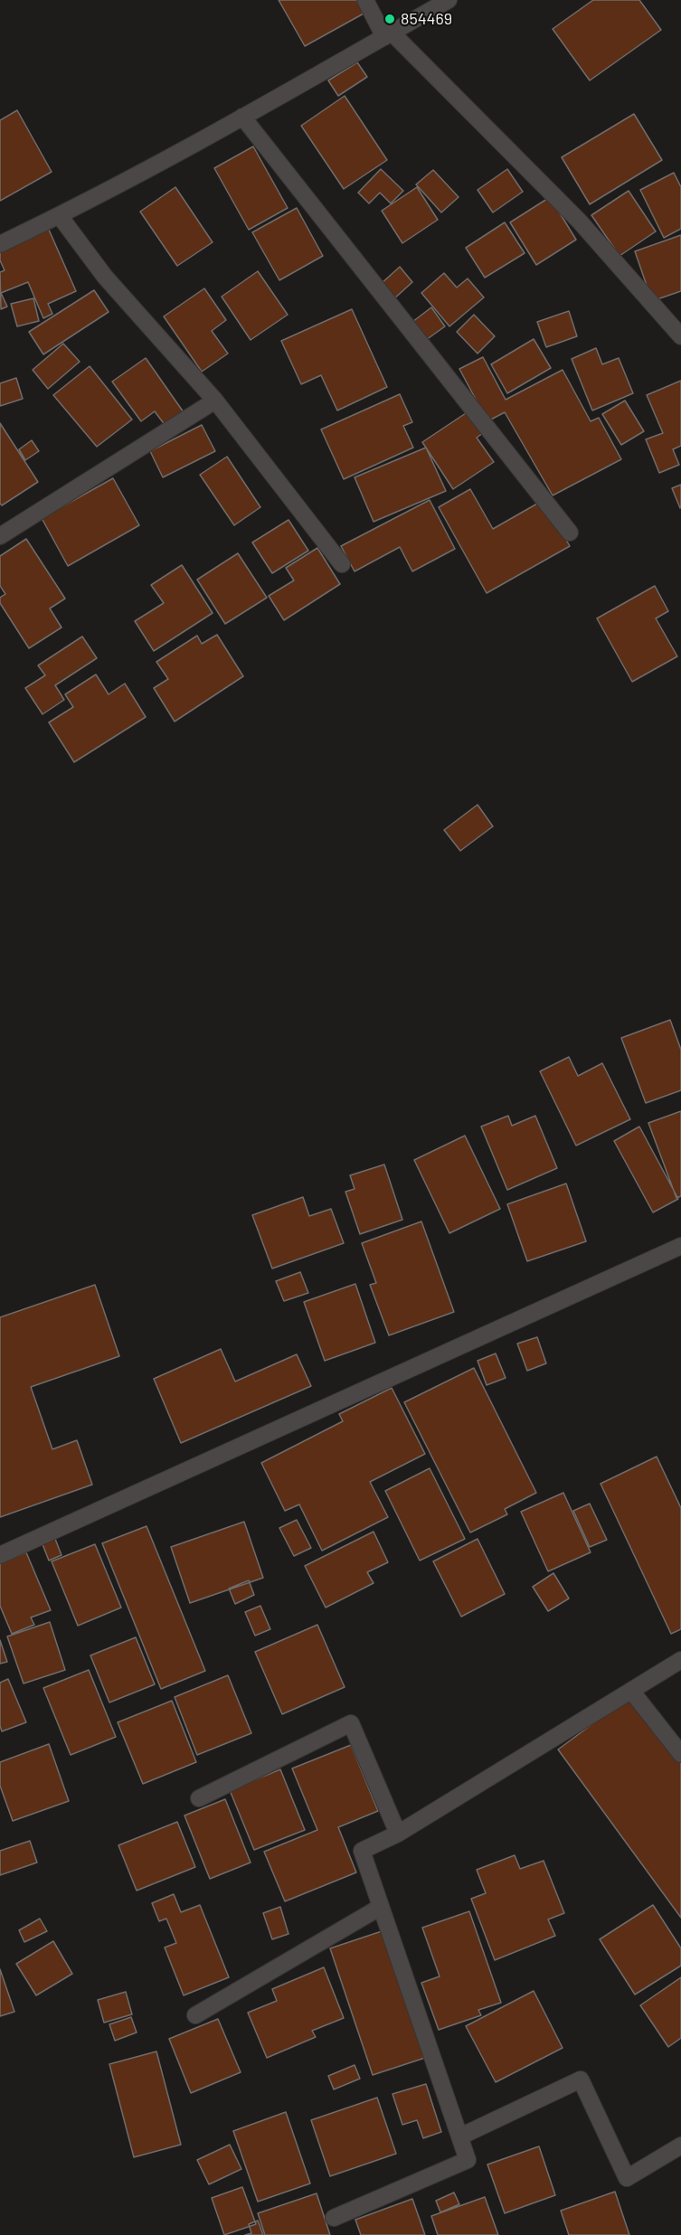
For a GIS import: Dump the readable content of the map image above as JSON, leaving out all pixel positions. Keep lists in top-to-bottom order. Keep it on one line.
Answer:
{"places":["854469"]}
